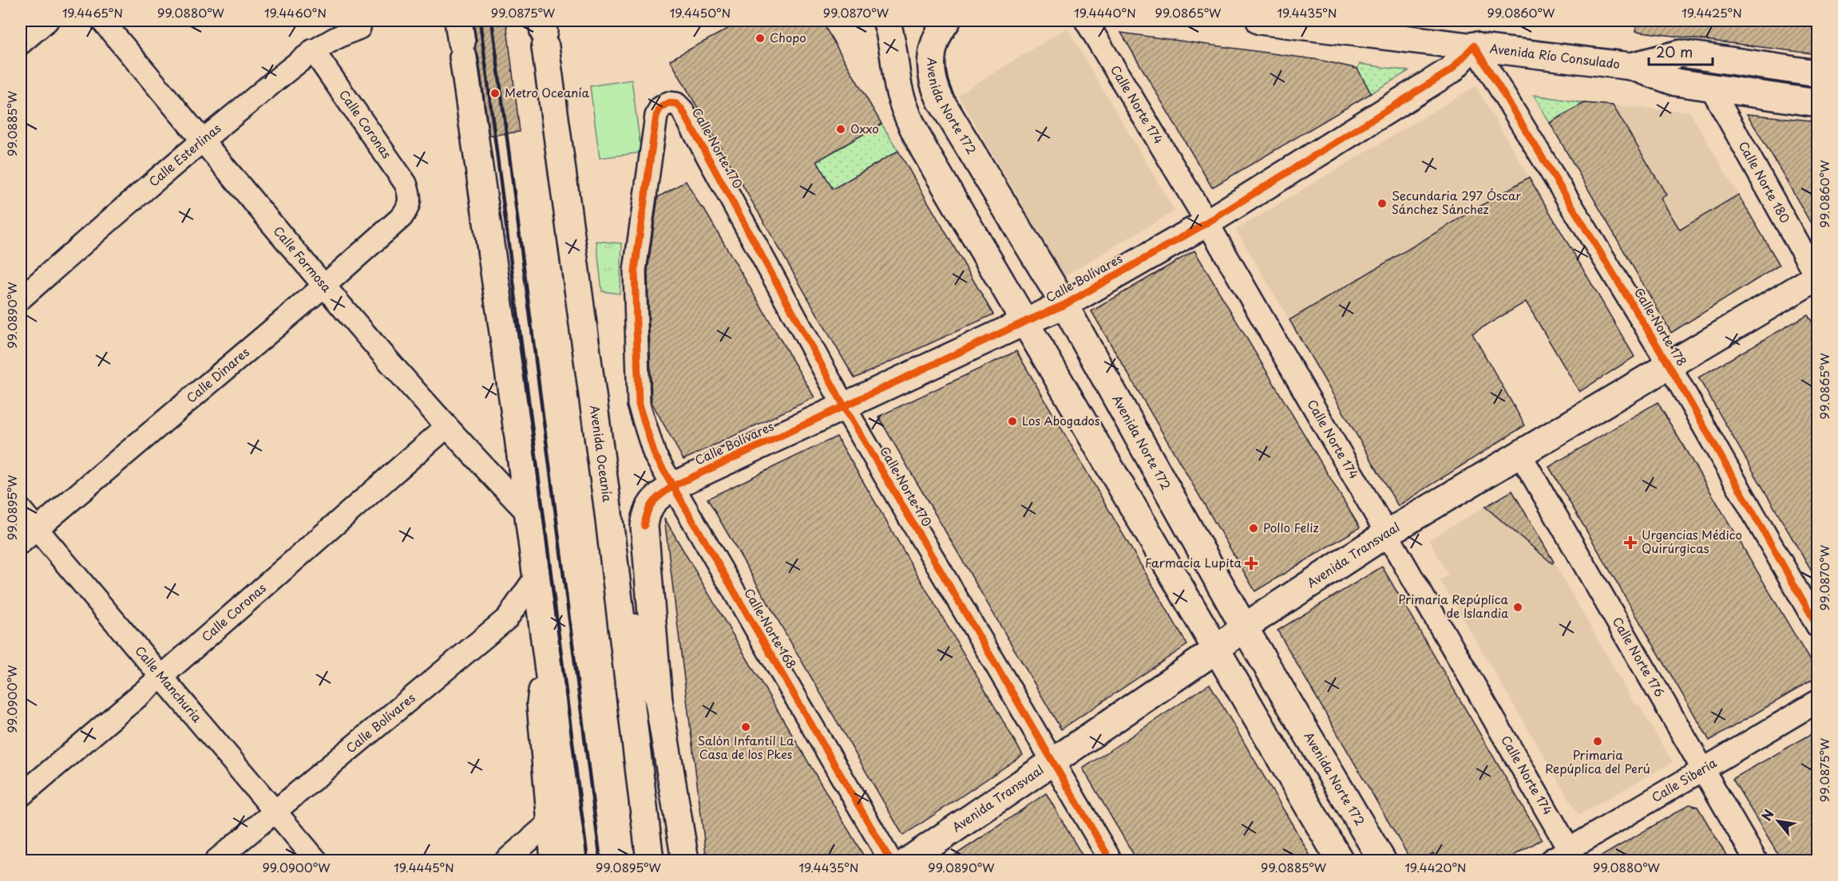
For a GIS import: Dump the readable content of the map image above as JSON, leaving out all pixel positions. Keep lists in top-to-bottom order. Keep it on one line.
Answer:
{"streets":{"main road":["Avenida Río Consulado","Avenida Norte 172","Calle Bolívares","Avenida Oceanía","Avenida Transvaal"],"street":["Calle Norte 174","Calle Coronas","Calle Norte 170","Calle Esterlinas","Calle Norte 180","Calle Formosa","Calle Norte 178","Calle Dinares","Calle Norte 168","Calle Norte 176","Calle Manchuria","Calle Siberia"]},"crossings":[["Avenida Río Consulado","Calle Norte 180"],["Avenida Río Consulado","Calle Bolívares"],["Avenida Río Consulado","Calle Norte 178"],["Calle Norte 174","Calle Bolívares"],["Calle Norte 174","Avenida Transvaal"],["Calle Norte 174","Calle Siberia"],["Avenida Norte 172","Calle Bolívares"],["Avenida Norte 172","Avenida Transvaal"],["Calle Coronas","Calle Esterlinas"],["Calle Coronas","Calle Formosa"],["Calle Coronas","Calle Dinares"],["Calle Coronas","Calle Manchuria"],["Calle Norte 170","Calle Bolívares"],["Calle Norte 170","Avenida Transvaal"],["Calle Norte 170","Calle Norte 168"],["Calle Esterlinas","Calle Formosa"],["Calle Norte 180","Avenida Transvaal"],["Calle Formosa","Calle Dinares"],["Calle Bolívares","Calle Norte 178"],["Calle Bolívares","Calle Norte 168"],["Calle Bolívares","Calle Manchuria"],["Calle Norte 178","Avenida Transvaal"],["Calle Dinares","Calle Manchuria"],["Avenida Transvaal","Calle Norte 176"],["Calle Norte 176","Calle Siberia"]],"places":{"other":["Chopo","Metro Oceanía","Oxxo","Secundaria 297 Óscar Sánchez Sánchez","Los Abogados","Pollo Feliz","Primaria Repúplica de Islandia","Salón Infantil La Casa de los Pkes","Primaria Repúplica del Perú"],"health":["Urgencias Médico Quirúrgicas","Farmacia Lupita"]},"scale_bar":"20 m","north":"top left","coordinates":["19.4465°N","99.0880°W","19.4460°N","99.0875°W","19.4450°N","99.0870°W","19.4440°N","99.0865°W","19.4435°N","99.0860°W","19.4425°N","99.0885°W","99.0890°W","99.0895°W","99.0900°W","19.4445°N","19.4420°N"]}
